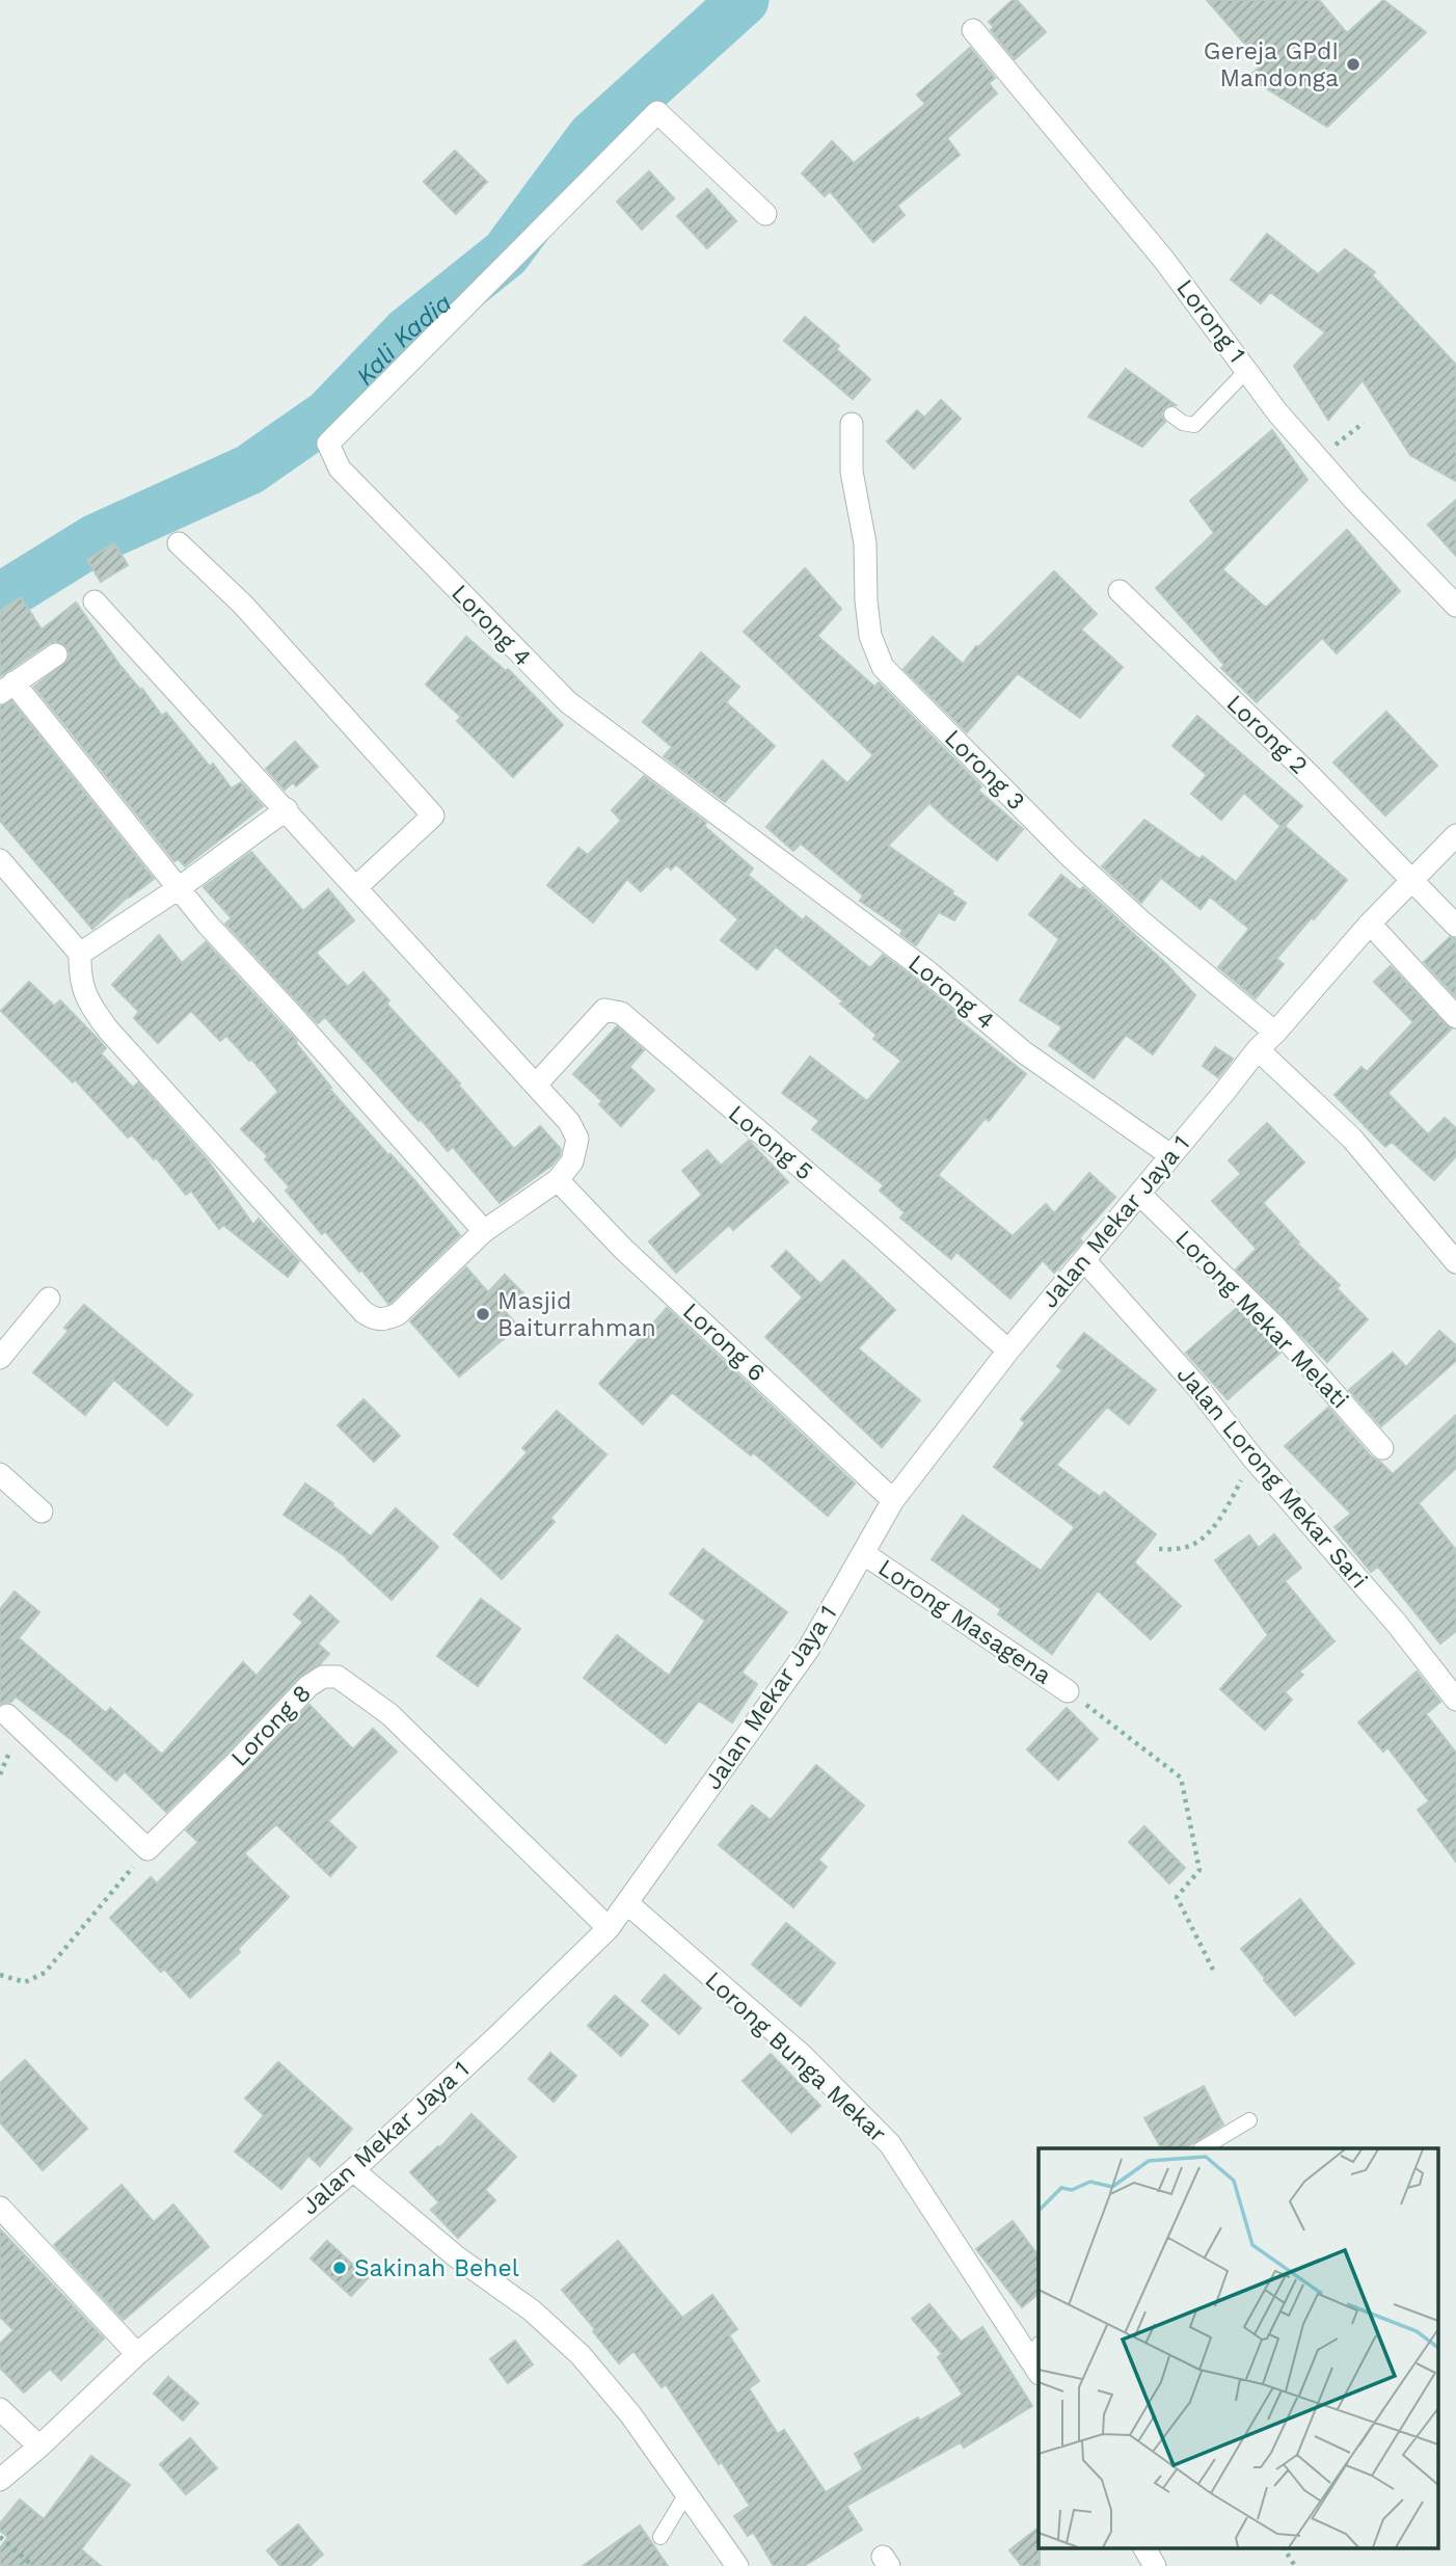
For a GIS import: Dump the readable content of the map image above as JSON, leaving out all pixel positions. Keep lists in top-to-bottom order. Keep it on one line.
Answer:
{"streets":{"street":["Lorong 1","Lorong 4","Lorong 2","Lorong 3","Lorong 5","Jalan Mekar Jaya 1","Lorong Mekar Melati","Lorong 6","Jalan Lorong Mekar Sari","Lorong Masagena","Lorong 8","Lorong Bunga Mekar"]},"crossings":[["Lorong 4","Jalan Mekar Jaya 1"],["Lorong 2","Jalan Mekar Jaya 1"],["Lorong 3","Jalan Mekar Jaya 1"],["Lorong 5","Jalan Mekar Jaya 1"],["Jalan Mekar Jaya 1","Lorong Mekar Melati"],["Jalan Mekar Jaya 1","Lorong 6"],["Jalan Mekar Jaya 1","Jalan Lorong Mekar Sari"],["Jalan Mekar Jaya 1","Lorong Masagena"],["Jalan Mekar Jaya 1","Lorong 8"],["Jalan Mekar Jaya 1","Lorong Bunga Mekar"]],"water":["Kali Kadia"],"places":["Gereja GPdI Mandonga","Masjid Baiturrahman","Sakinah Behel"]}
